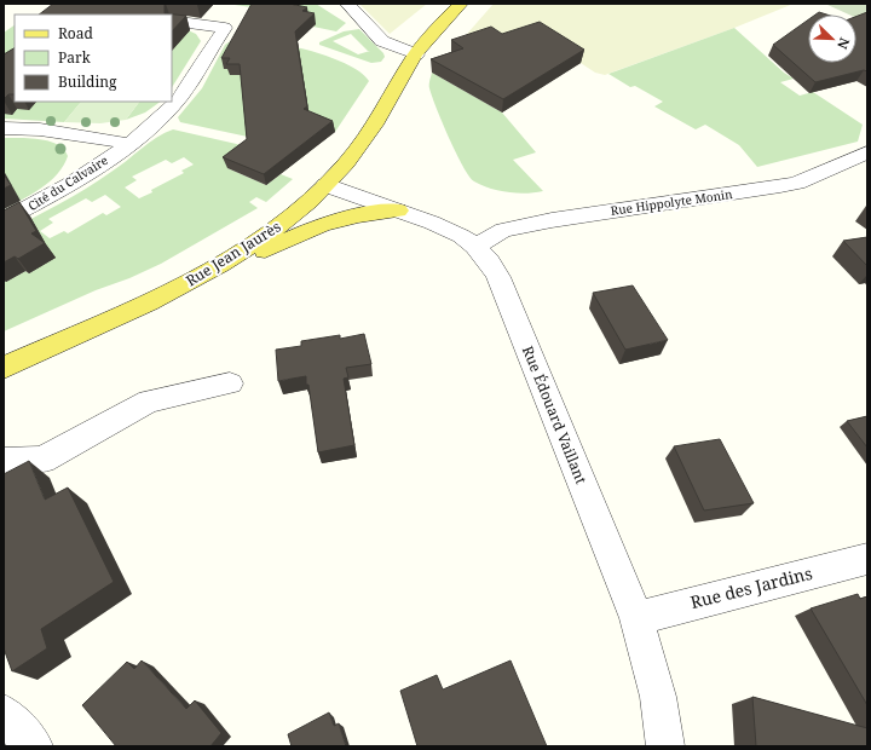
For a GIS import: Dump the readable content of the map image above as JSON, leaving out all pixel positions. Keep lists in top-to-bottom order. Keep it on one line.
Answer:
{"streets":{"main road":["Rue Jean Jaurès"],"street":["Cité du Calvaire","Rue Hippolyte Monin","Rue Édouard Vaillant","Rue des Jardins"]},"crossings":[["Rue Hippolyte Monin","Rue Édouard Vaillant"],["Rue Jean Jaurès","Rue Édouard Vaillant"],["Rue Édouard Vaillant","Rue des Jardins"]],"legend":["Road","Park","Building"],"north":"bottom right"}
